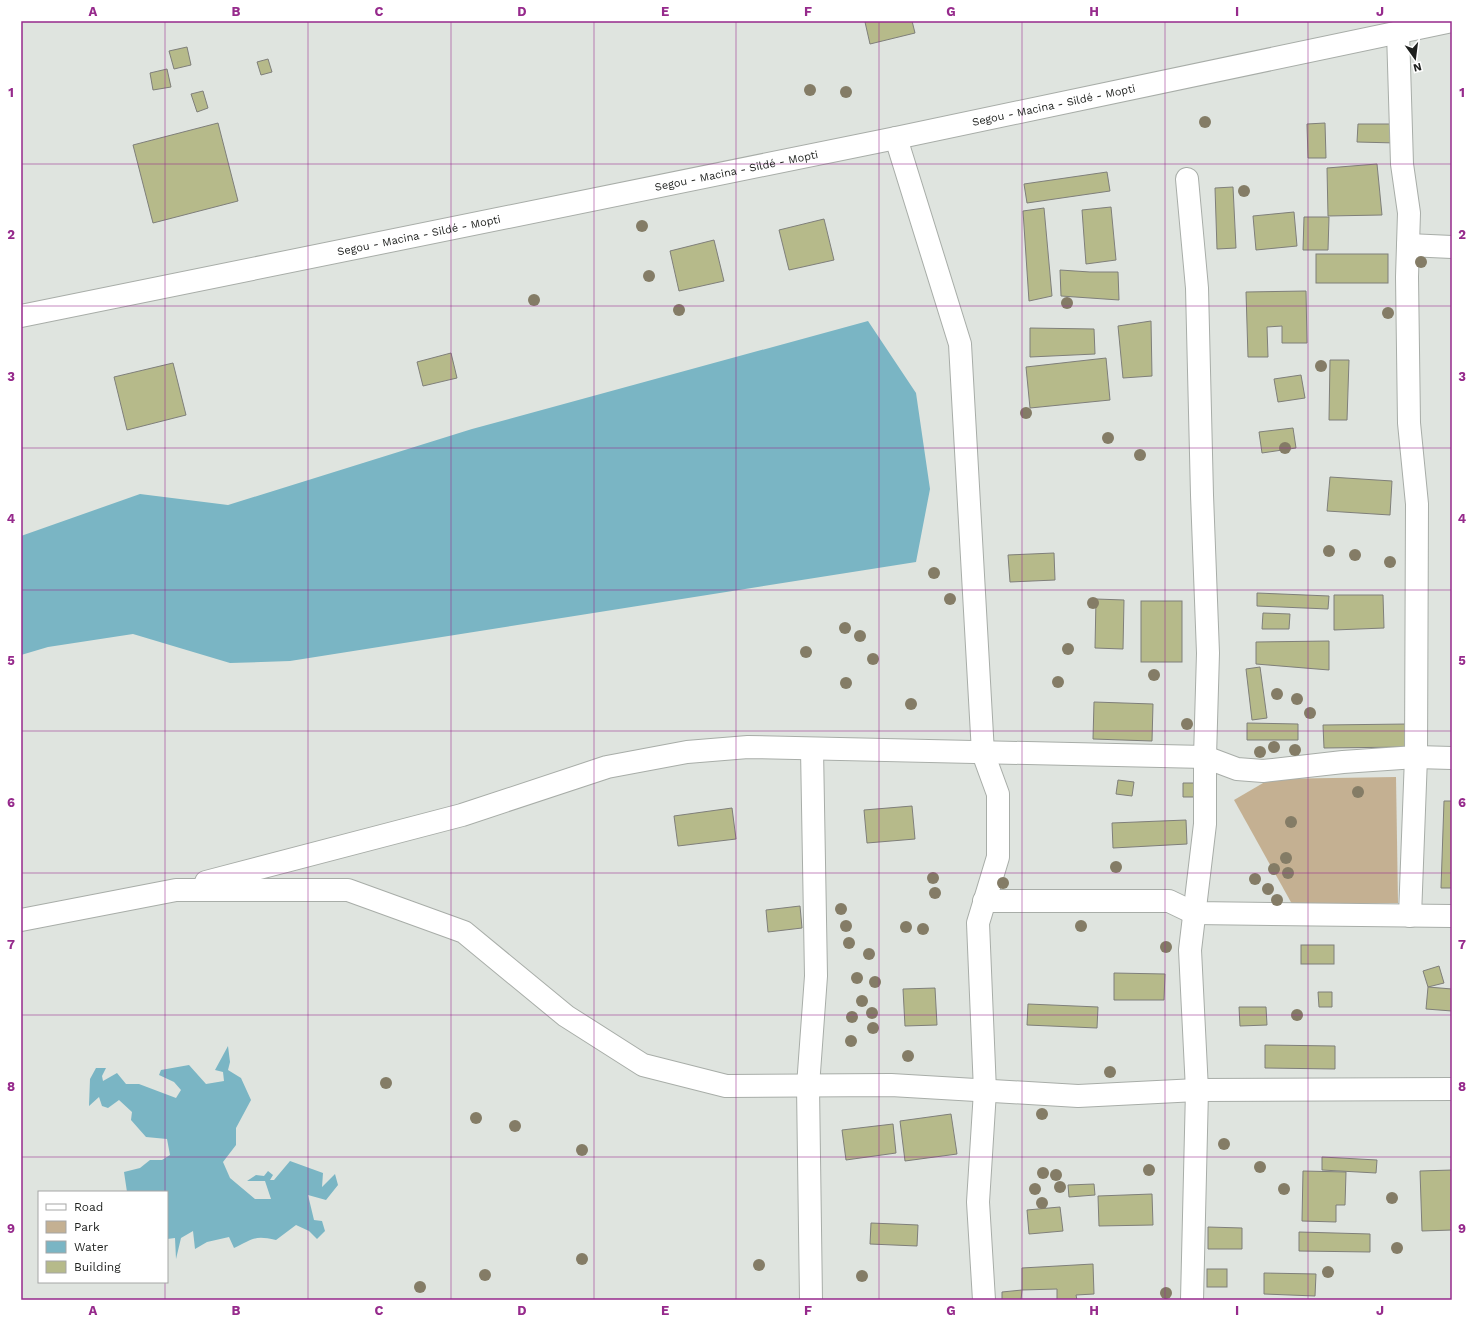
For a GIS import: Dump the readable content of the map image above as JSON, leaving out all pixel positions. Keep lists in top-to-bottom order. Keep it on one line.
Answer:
{"streets":{"street":["Segou - Macina - Sildé - Mopti"]},"legend":["Road","Park","Water","Building"],"north":"bottom","grid":{"columns":["A","B","C","D","E","F","G","H","I","J"],"rows":["1","2","3","4","5","6","7","8","9"]}}
